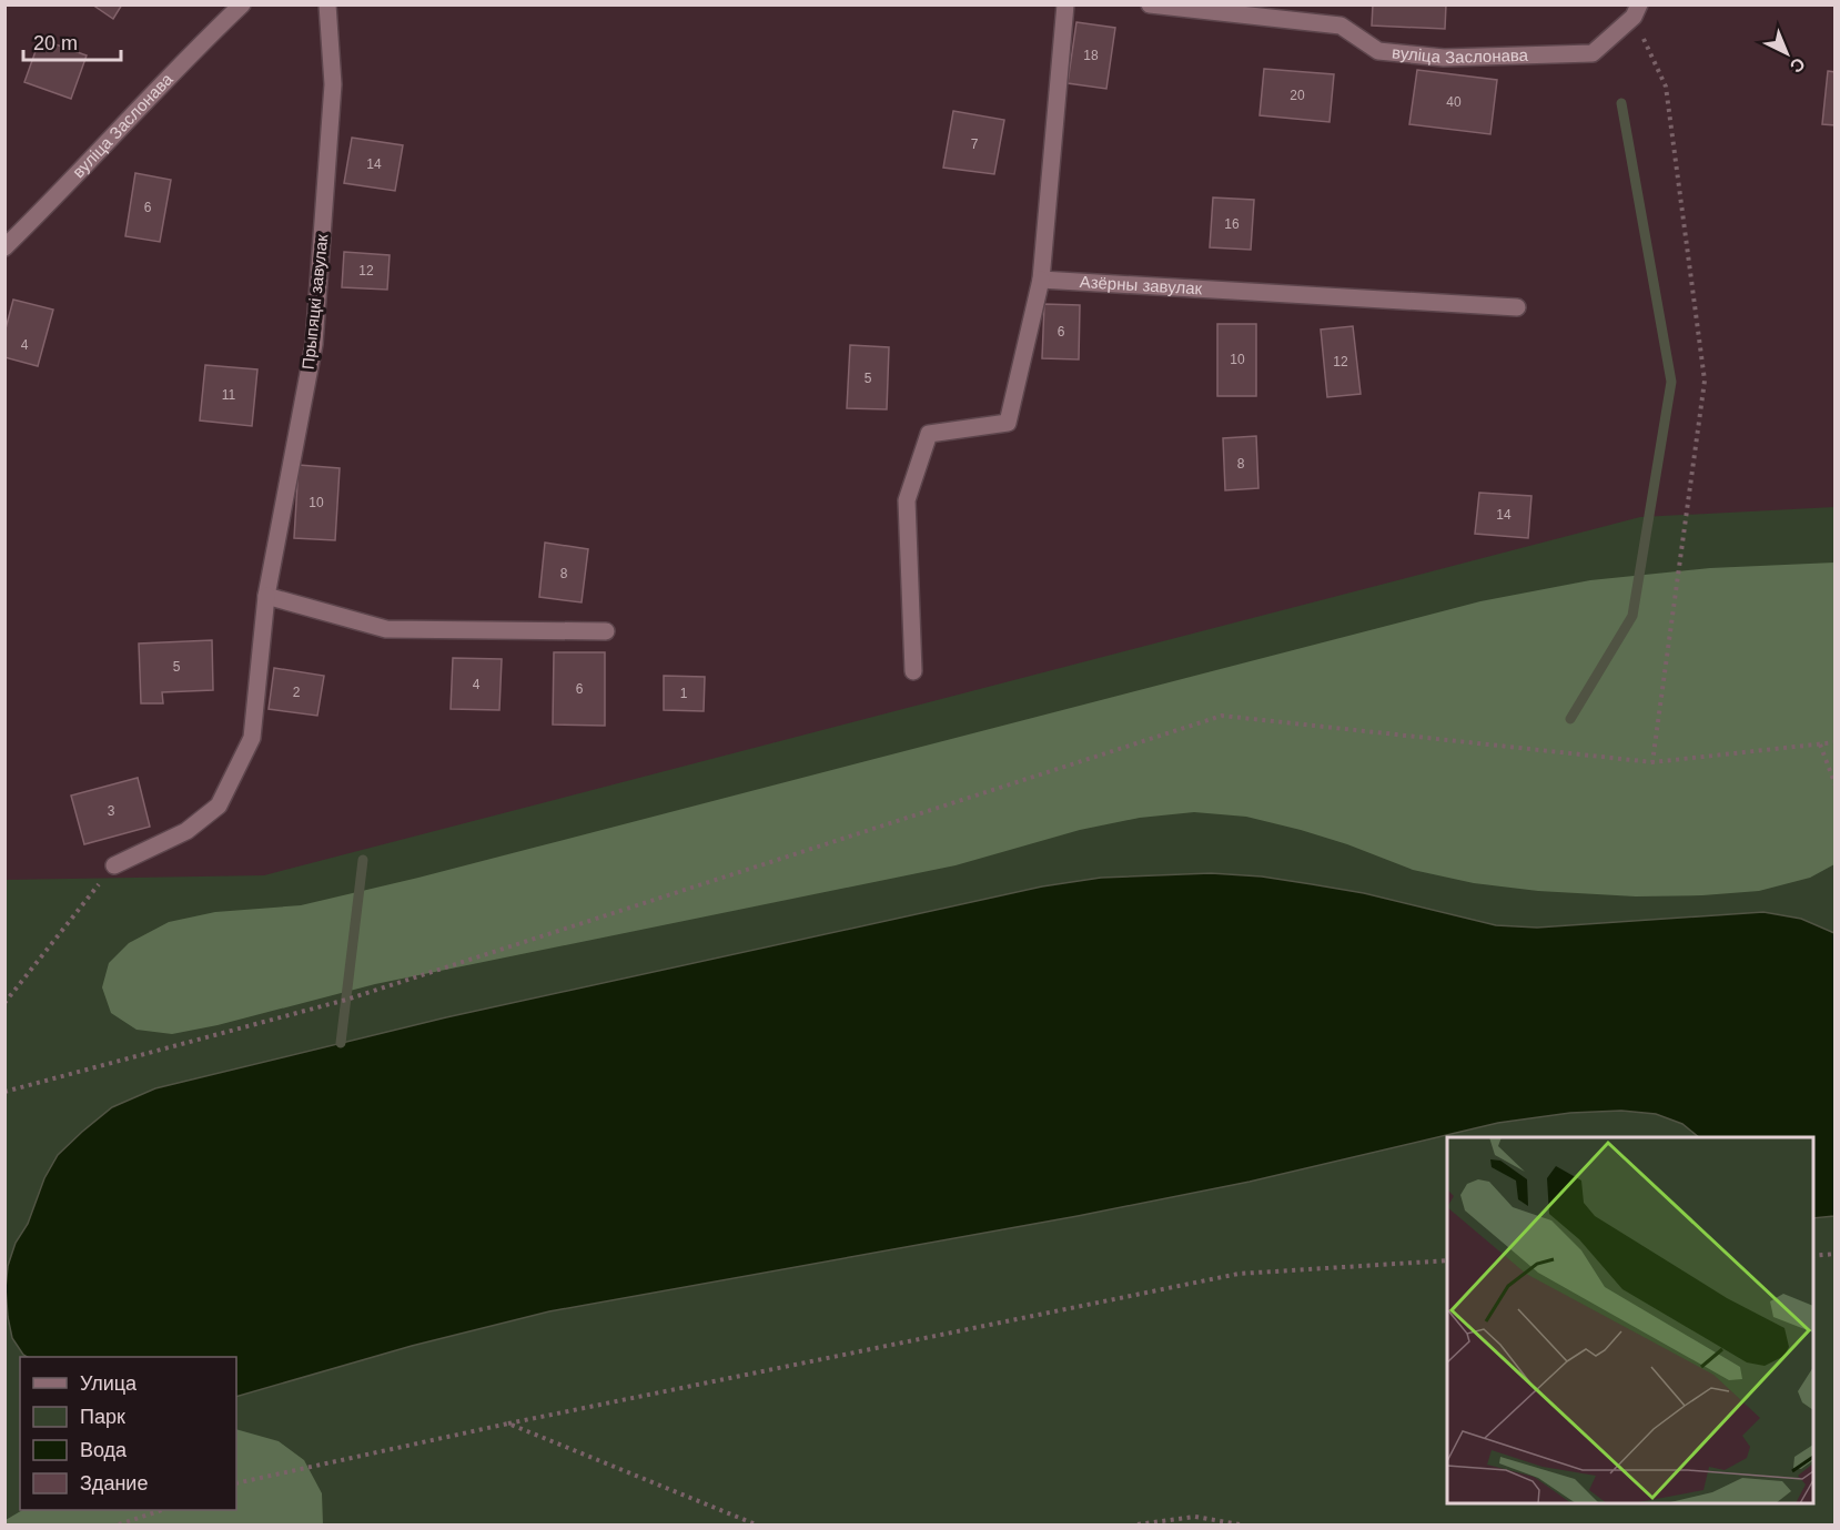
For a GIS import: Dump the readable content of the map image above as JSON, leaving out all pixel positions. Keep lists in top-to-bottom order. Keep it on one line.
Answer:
{"streets":{"street":["вуліца Заслонава","Азёрны завулак","Прыпяцкі завулак"]},"house_numbers":["18","20","40","7","14","6","16","12","6","4","10","12","5","11","8","10","14","8","5","4","6","2","1","3"],"legend":["Улица","Парк","Вода","Здание"],"scale_bar":"20 m","north":"bottom right"}
